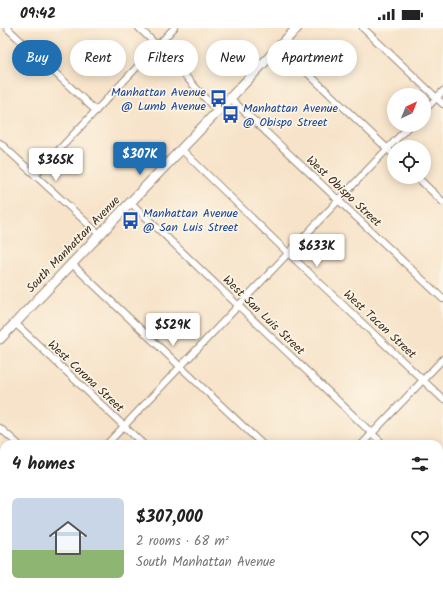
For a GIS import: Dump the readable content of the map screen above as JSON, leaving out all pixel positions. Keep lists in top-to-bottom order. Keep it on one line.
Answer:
{"streets":{"main road":["South Manhattan Avenue"],"street":["West Obispo Street","West San Luis Street","West Tacon Street","West Corona Street"]},"crossings":[["West Obispo Street","South Manhattan Avenue"],["South Manhattan Avenue","West San Luis Street"],["South Manhattan Avenue","West Tacon Street"],["South Manhattan Avenue","West Corona Street"]],"places":{"bus stop":["Manhattan Avenue @ Lumb Avenue","Manhattan Avenue @ Obispo Street","Manhattan Avenue @ San Luis Street"]},"north":"top right","page":{"status":"09:42","chip":["Buy","Rent","Filters","New","Apartment"],"price":["$307K","$365K","$633K","$529K"],"heading":"4 homes","list":[{"name":"$307,000","note":"2 rooms · 68 m² · South Manhattan Avenue"}]}}
